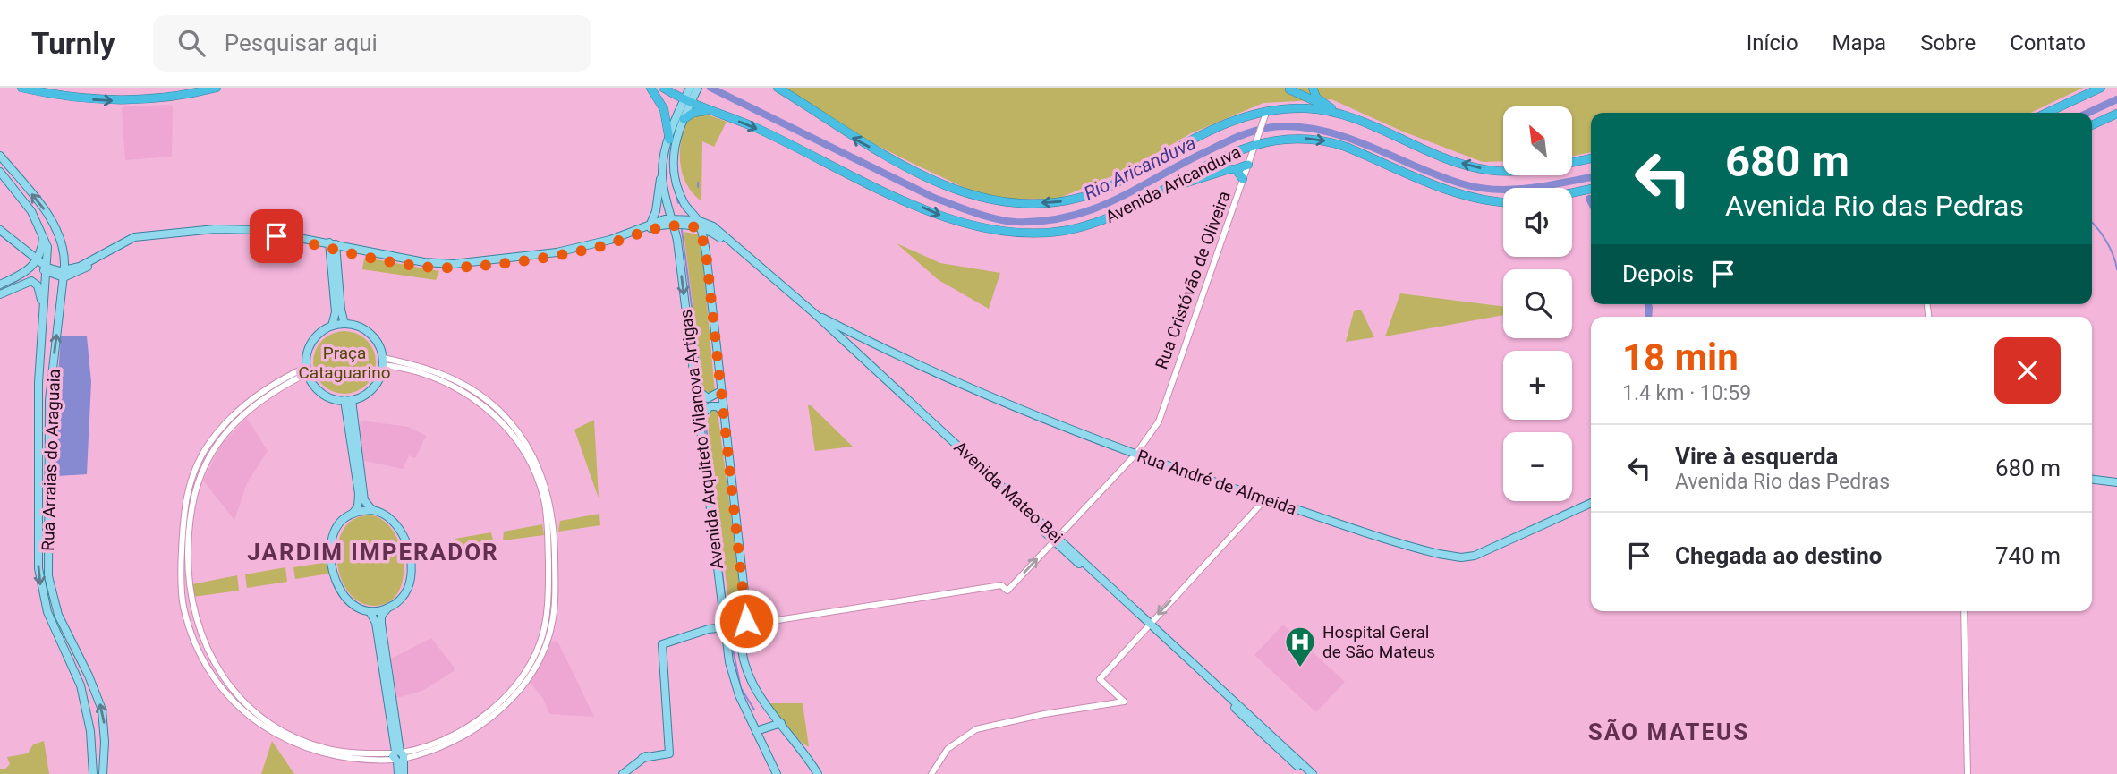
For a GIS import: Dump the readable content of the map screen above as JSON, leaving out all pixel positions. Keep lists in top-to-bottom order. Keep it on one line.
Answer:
{"streets":{"highway":["Avenida Aricanduva"],"main road":["Avenida Arquiteto Vilanova Artigas","Rua Arraias do Araguaia","Rua André de Almeida","Avenida Mateo Bei"],"street":["Rua Cristóvão de Oliveira"]},"crossings":[["Avenida Aricanduva","Rua Cristóvão de Oliveira"],["Rua Cristóvão de Oliveira","Avenida Arquiteto Vilanova Artigas"],["Rua Cristóvão de Oliveira","Rua André de Almeida"],["Rua Cristóvão de Oliveira","Avenida Mateo Bei"],["Avenida Arquiteto Vilanova Artigas","Avenida Mateo Bei"],["Rua André de Almeida","Avenida Mateo Bei"]],"one_way":["Rua Cristóvão de Oliveira"],"districts":["JARDIM IMPERADOR","SÃO MATEUS"],"water":["Rio Aricanduva"],"parks":["Praça Cataguarino"],"places":{"hospital":["Hospital Geral de São Mateus"]},"north":"top left","page":{"header":"Turnly","search":"Pesquisar aqui","nav":["Início","Mapa","Sobre","Contato"],"map_buttons":["+","−"],"turn":["680 m","Avenida Rio das Pedras"],"then":"Depois","heading":["18 min","1.4 km · 10:59"],"list":[{"name":"Vire à esquerda","note":"Avenida Rio das Pedras","value":"680 m"},{"name":"Chegada ao destino","value":"740 m"}]}}
